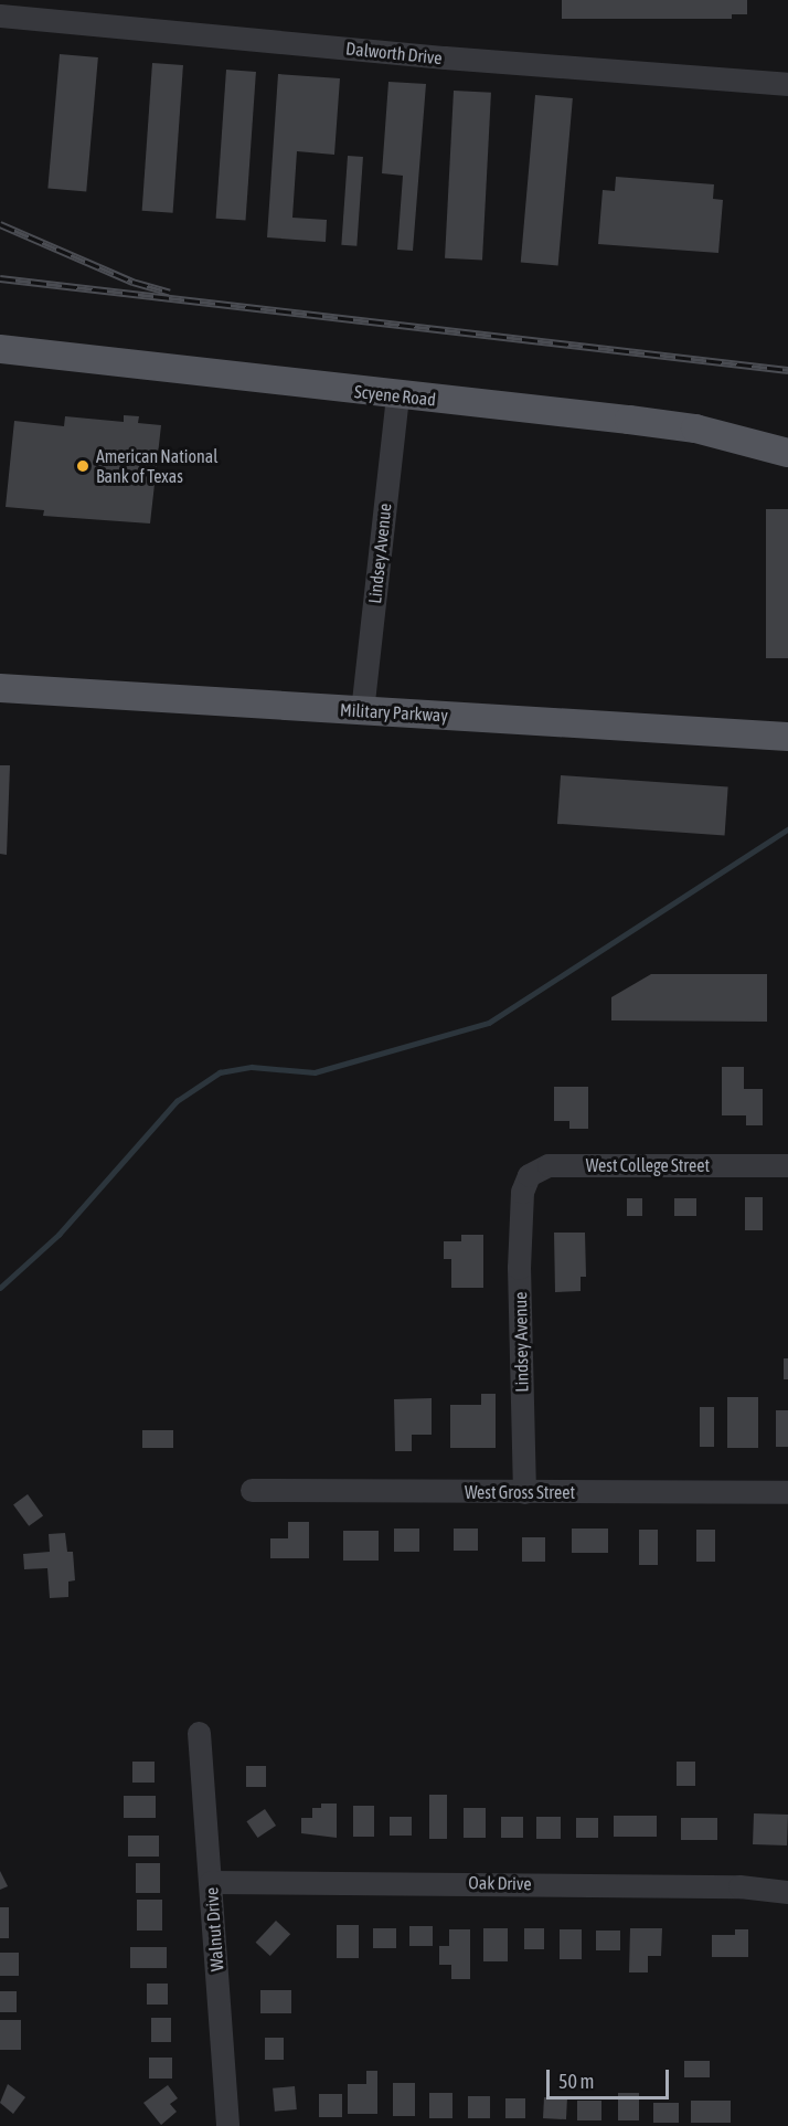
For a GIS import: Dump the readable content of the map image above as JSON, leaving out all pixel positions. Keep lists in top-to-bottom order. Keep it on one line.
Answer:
{"streets":{"main road":["Scyene Road","Military Parkway"],"street":["Dalworth Drive","Lindsey Avenue","West College Street","West Gross Street","Oak Drive","Walnut Drive"]},"crossings":[["Scyene Road","Lindsey Avenue"],["Lindsey Avenue","Military Parkway"],["Lindsey Avenue","West College Street"],["Lindsey Avenue","West Gross Street"],["Oak Drive","Walnut Drive"]],"places":["American National Bank of Texas"],"scale_bar":"50 m"}
